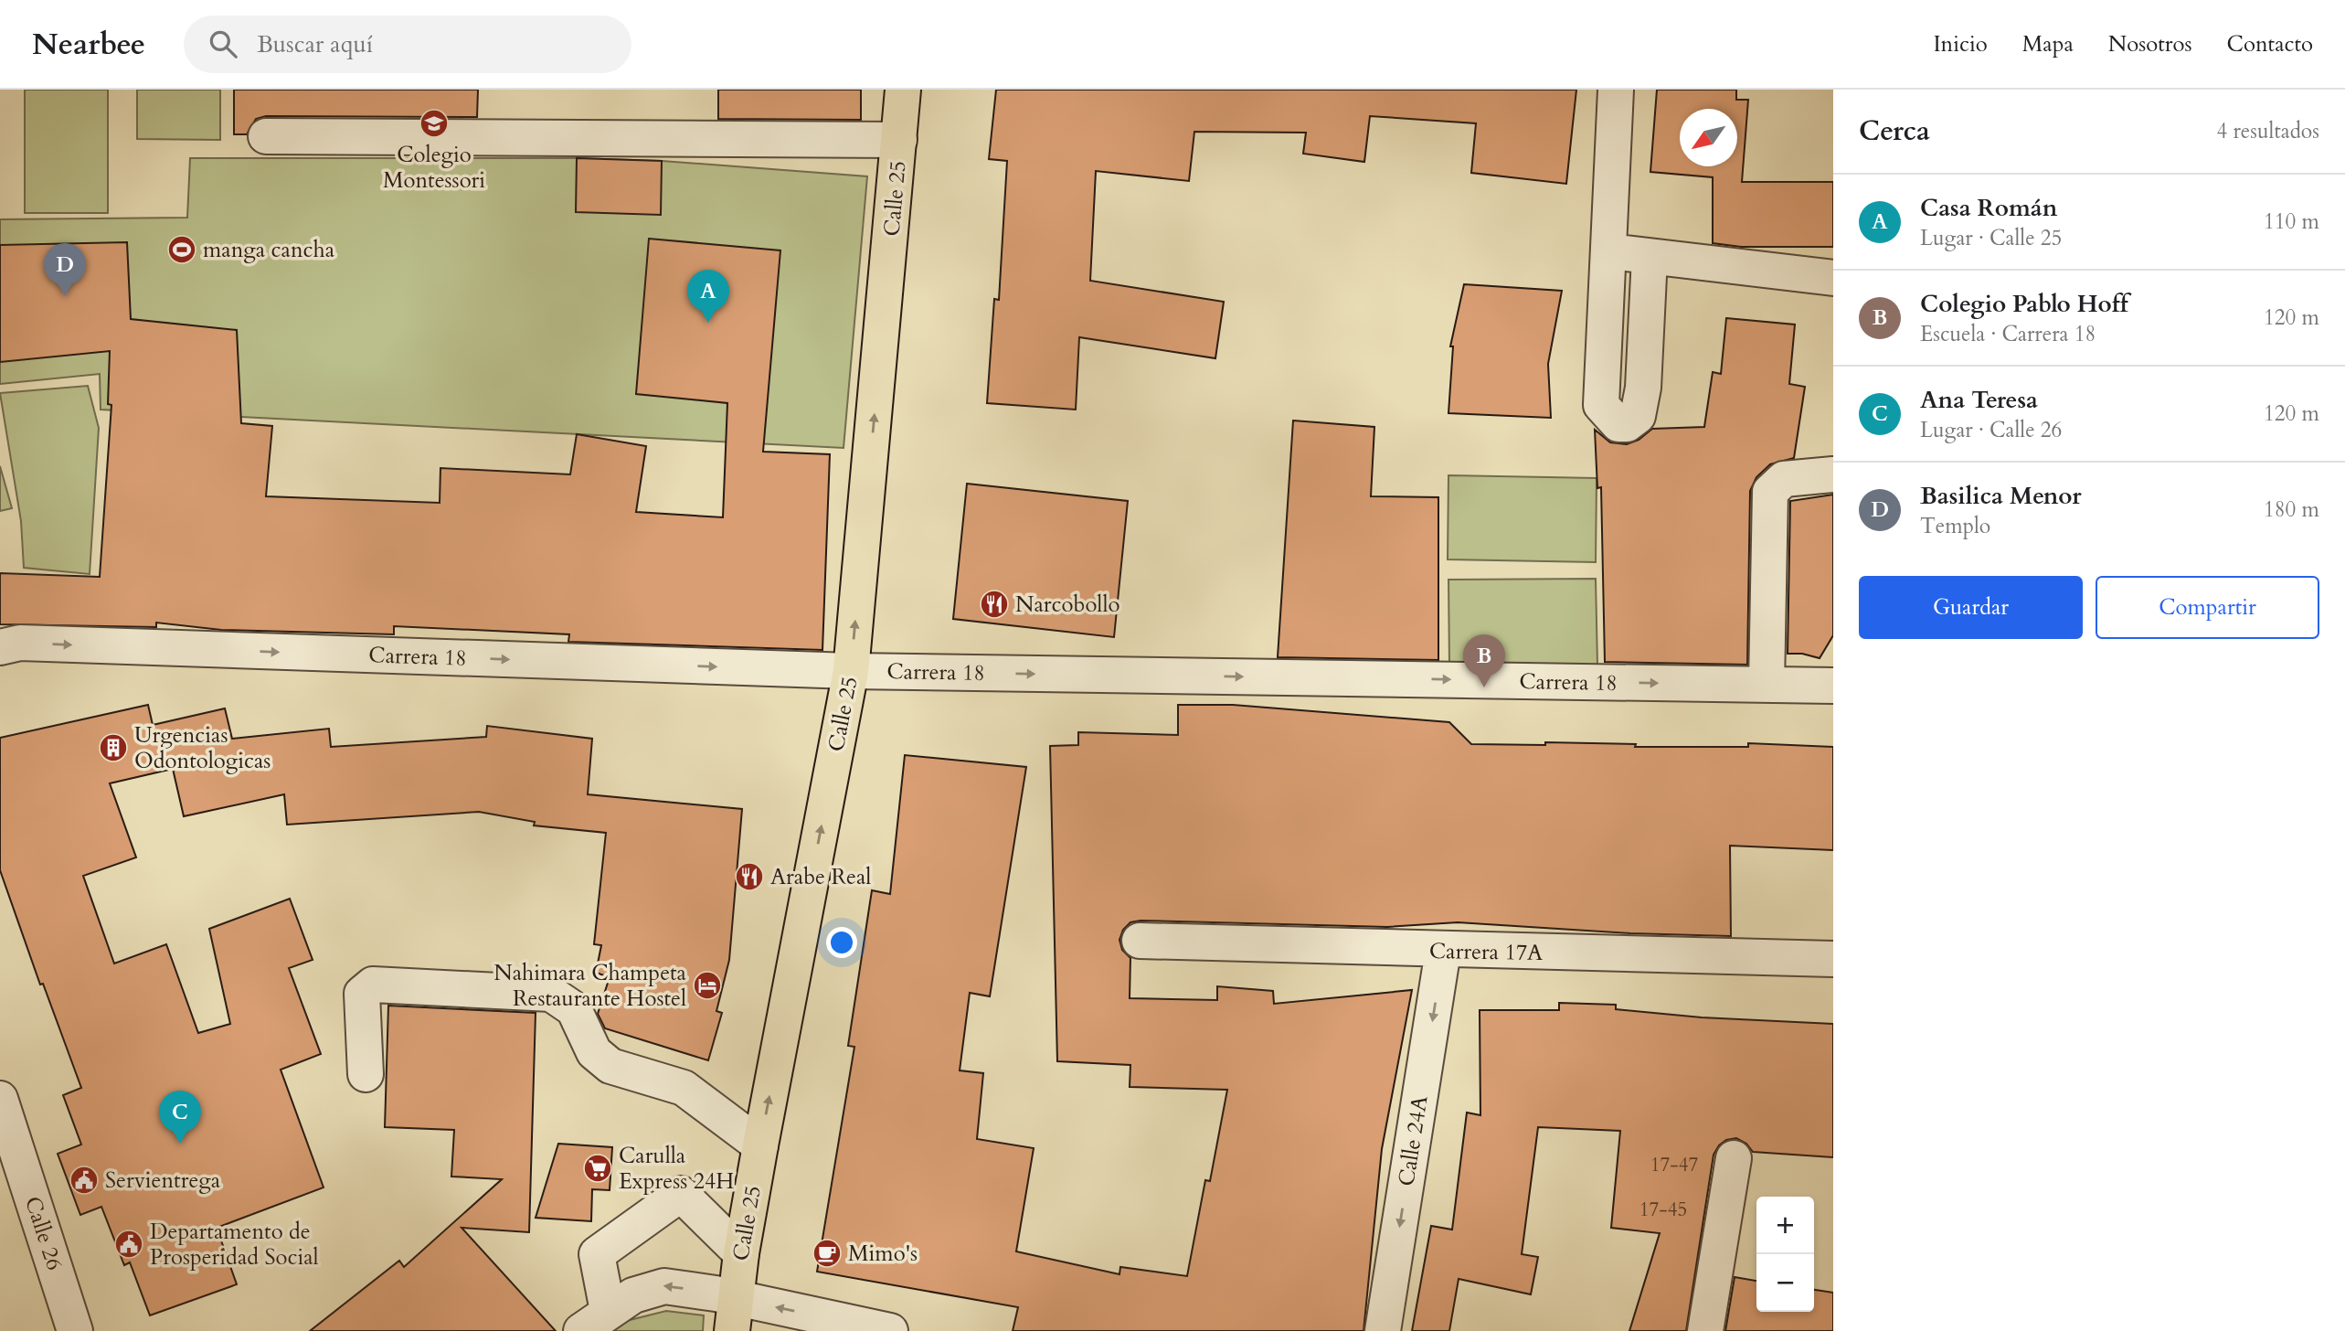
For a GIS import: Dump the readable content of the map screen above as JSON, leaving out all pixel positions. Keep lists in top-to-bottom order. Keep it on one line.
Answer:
{"streets":{"main road":["Calle 25"],"street":["Carrera 18","Carrera 17A","Calle 24A","Calle 26"]},"crossings":[["Calle 25","Carrera 18"],["Carrera 17A","Calle 24A"]],"one_way":["Calle 25","Carrera 18","Calle 24A"],"places":{"school or university":["Colegio Montessori"],"sports":["manga cancha"],"restaurant":["Narcobollo","Arabe Real"],"building":["Urgencias Odontologicas"],"hotel":["Nahimara Champeta Restaurante Hostel"],"supermarket":["Carulla Express 24H"],"public building":["Servientrega","Departamento de Prosperidad Social"],"cafe":["Mimo's"]},"house_numbers":["17-47","17-45"],"north":"bottom left","page":{"header":"Nearbee","search":"Buscar aquí","nav":["Inicio","Mapa","Nosotros","Contacto"],"heading":["Cerca","4 resultados"],"list":[{"mark":"A","name":"Casa Román","note":"Lugar · Calle 25","value":"110 m"},{"mark":"B","name":"Colegio Pablo Hoff","note":"Escuela · Carrera 18","value":"120 m"},{"mark":"C","name":"Ana Teresa","note":"Lugar · Calle 26","value":"120 m"},{"mark":"D","name":"Basilica Menor","note":"Templo","value":"180 m"}],"pins":["D","A","B","C"],"buttons":["Guardar","Compartir"],"map_buttons":["+","−"]}}
